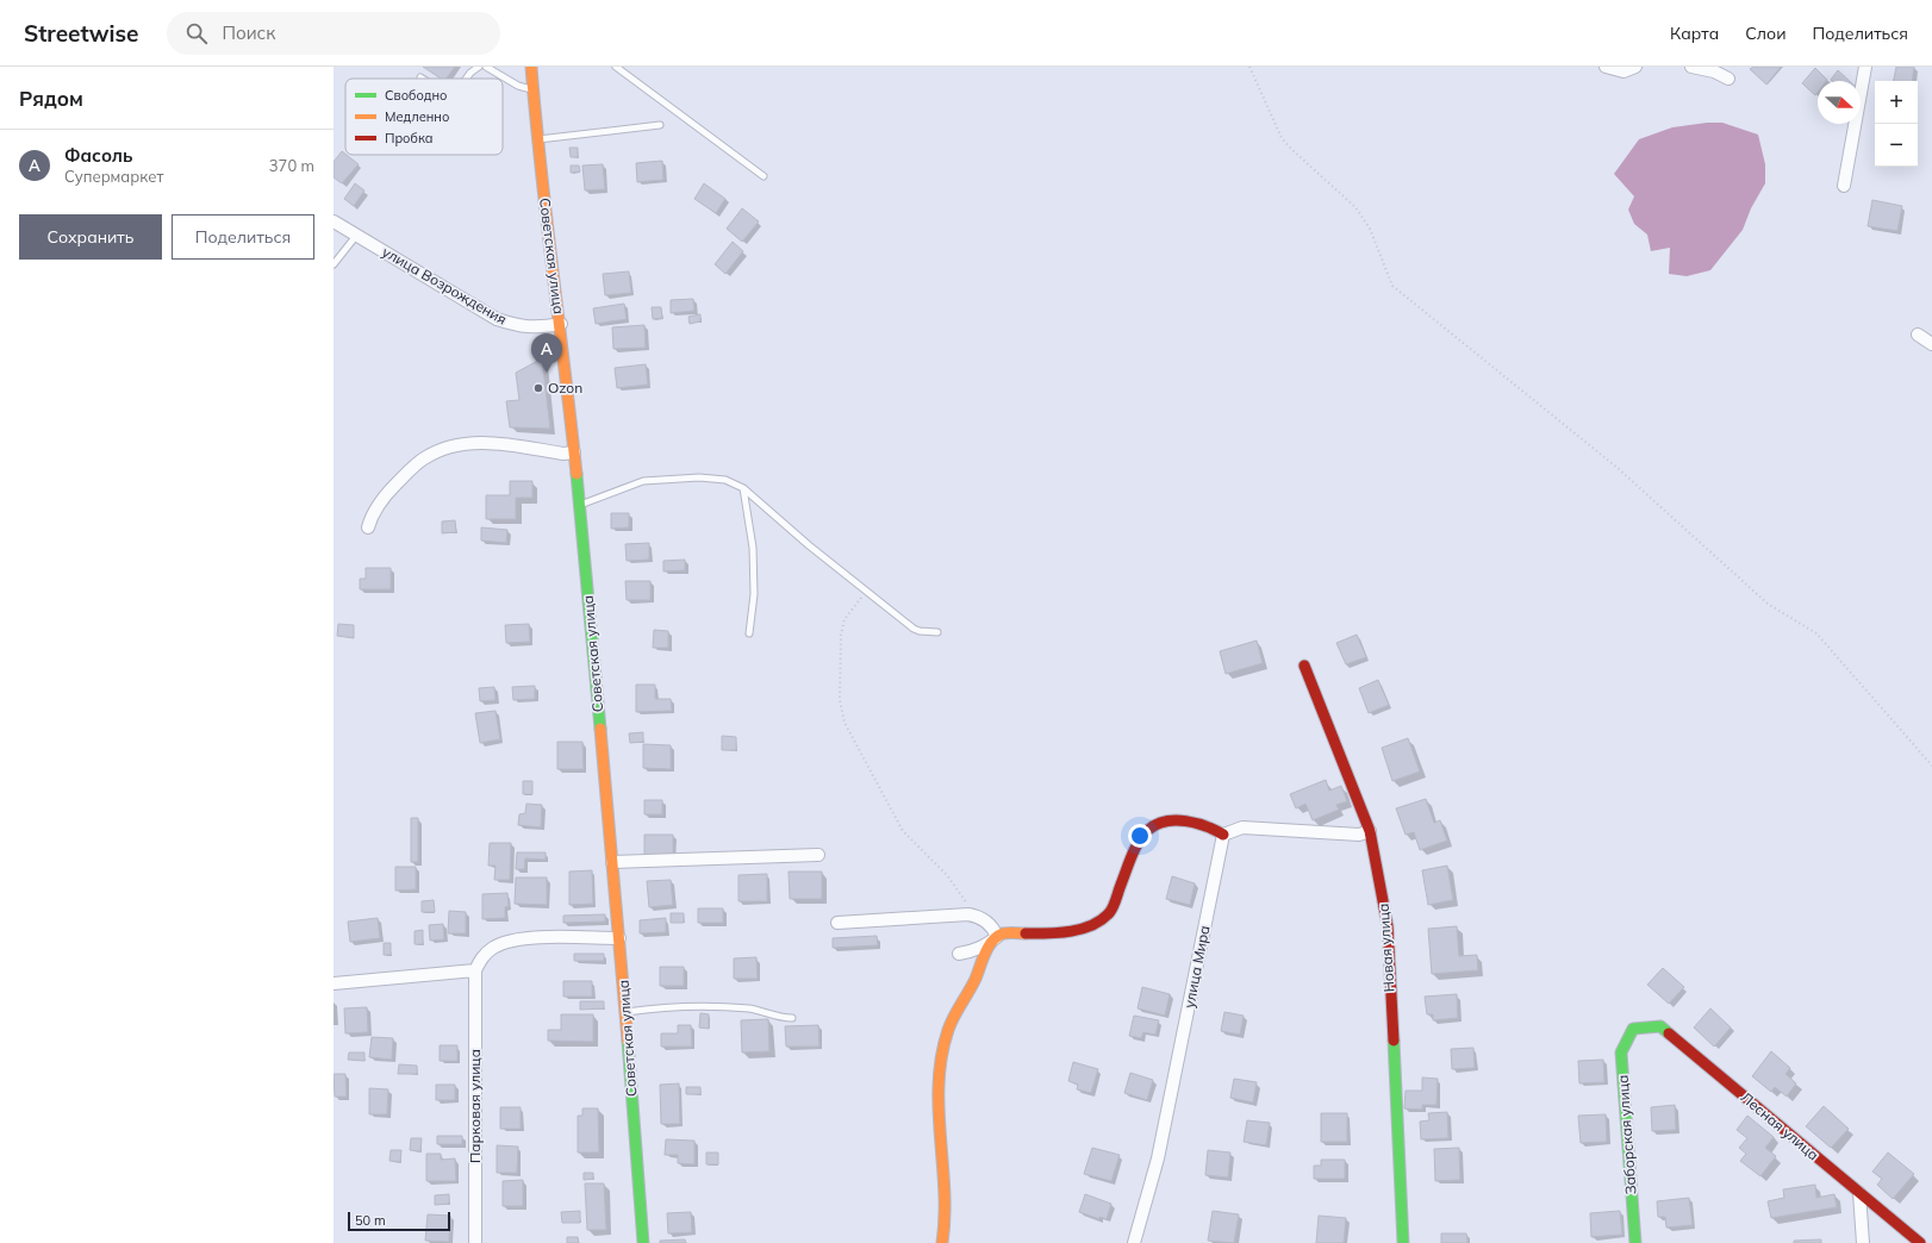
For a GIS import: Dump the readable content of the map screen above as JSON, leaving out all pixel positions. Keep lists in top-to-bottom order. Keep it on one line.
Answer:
{"streets":{"street":["Советская улица","улица Возрождения","Новая улица","улица Мира","Парковая улица","Лесная улица","Заборская улица"]},"crossings":[["Советская улица","улица Возрождения"],["Лесная улица","Заборская улица"]],"places":["Ozon"],"legend":["Свободно","Медленно","Пробка"],"scale_bar":"50 m","north":"right","page":{"header":"Streetwise","search":"Поиск","nav":["Карта","Слои","Поделиться"],"heading":"Рядом","map_buttons":["+","−"],"list":[{"mark":"A","name":"Фасоль","note":"Супермаркет","value":"370 m"}],"buttons":["Сохранить","Поделиться"],"pins":"A","scale":"50 m"}}
